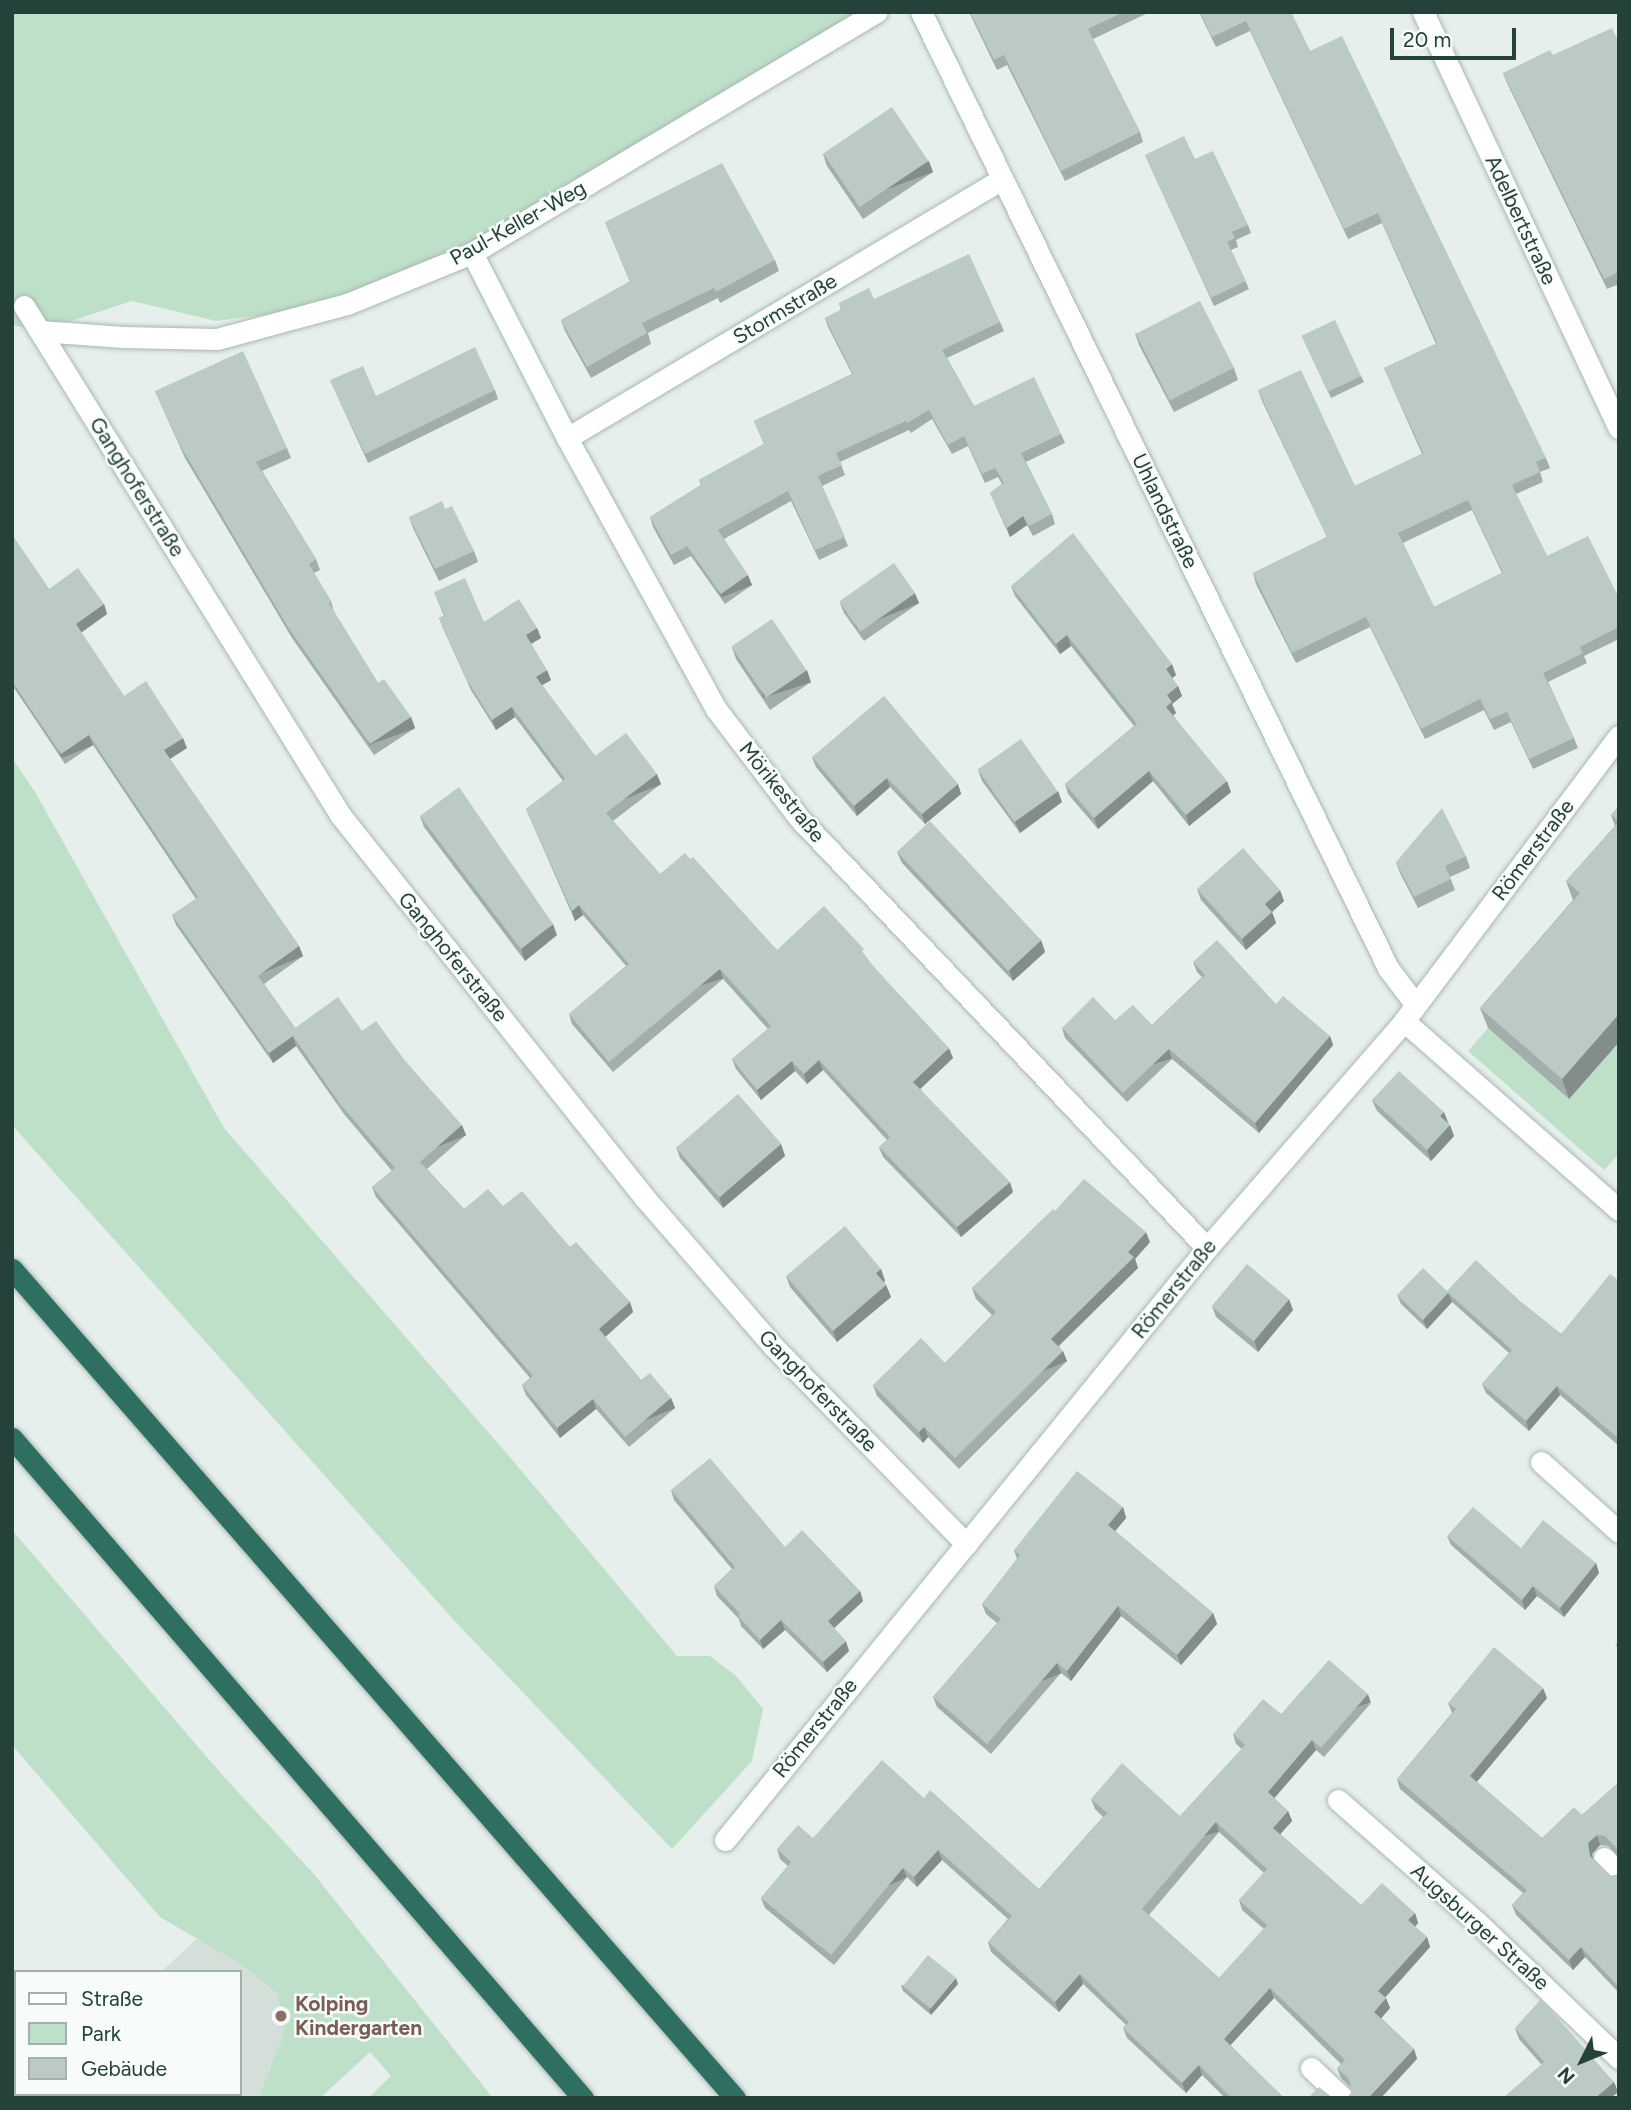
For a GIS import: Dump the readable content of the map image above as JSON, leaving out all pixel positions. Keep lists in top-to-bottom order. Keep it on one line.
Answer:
{"streets":{"street":["Adelbertstraße","Paul-Keller-Weg","Stormstraße","Ganghoferstraße","Uhlandstraße","Mörikestraße","Römerstraße","Augsburger Straße"]},"crossings":[["Paul-Keller-Weg","Ganghoferstraße"],["Paul-Keller-Weg","Mörikestraße"],["Stormstraße","Uhlandstraße"],["Stormstraße","Mörikestraße"],["Ganghoferstraße","Römerstraße"],["Uhlandstraße","Römerstraße"],["Mörikestraße","Römerstraße"]],"places":["Kolping Kindergarten"],"legend":["Straße","Park","Gebäude"],"scale_bar":"20 m","north":"bottom left"}
